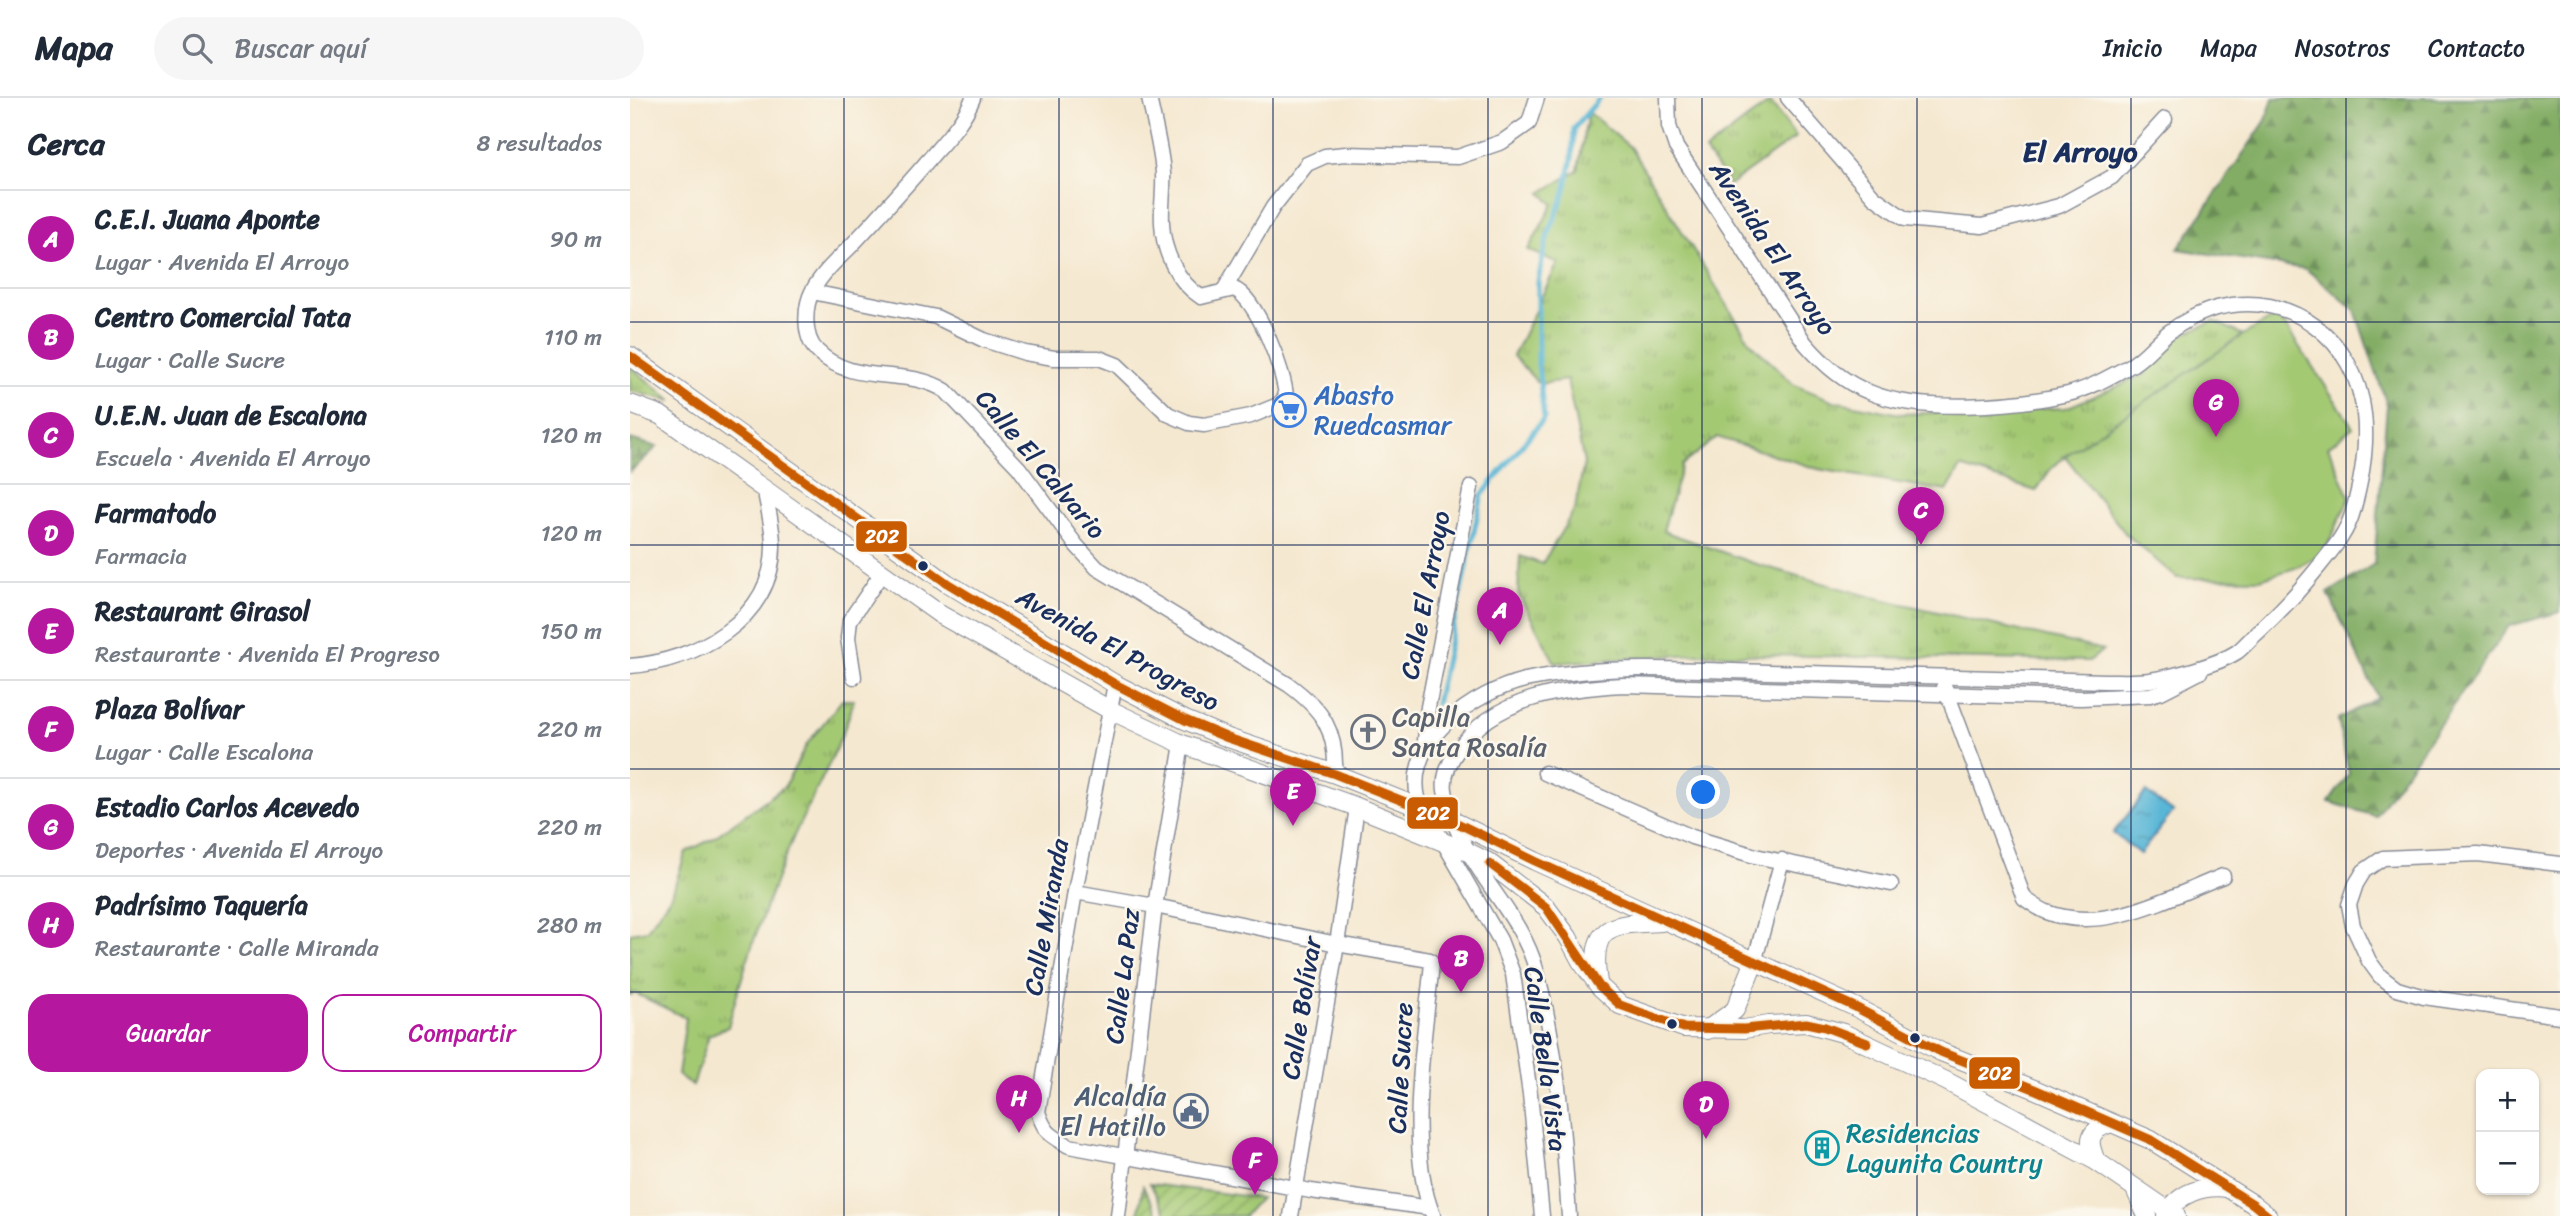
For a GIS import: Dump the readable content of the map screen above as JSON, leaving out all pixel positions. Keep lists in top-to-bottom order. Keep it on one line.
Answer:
{"streets":{"street":["Avenida El Arroyo","Calle El Calvario","Calle El Arroyo","Avenida El Progreso","Calle Miranda","Calle La Paz","Calle Bolívar","Calle Bella Vista","Calle Sucre"]},"crossings":[["Avenida El Arroyo","Calle El Arroyo"],["Avenida El Arroyo","Avenida El Progreso"],["Avenida El Arroyo","Calle Bella Vista"],["Calle El Calvario","Avenida El Progreso"],["Avenida El Progreso","Calle Miranda"],["Avenida El Progreso","Calle La Paz"],["Avenida El Progreso","Calle Bolívar"],["Avenida El Progreso","Calle Bella Vista"],["Calle Miranda","Calle La Paz"],["Calle Bolívar","Calle Sucre"]],"districts":["El Arroyo"],"places":{"supermarket":["Abasto Ruedcasmar"],"church":["Capilla Santa Rosalía"],"public building":["Alcaldía El Hatillo"],"building":["Residencias Lagunita Country"]},"lines":["transit line 202"],"page":{"header":"Mapa","search":"Buscar aquí","nav":["Inicio","Mapa","Nosotros","Contacto"],"heading":["Cerca","8 resultados"],"list":[{"mark":"A","name":"C.E.I. Juana Aponte","note":"Lugar · Avenida El Arroyo","value":"90 m"},{"mark":"B","name":"Centro Comercial Tata","note":"Lugar · Calle Sucre","value":"110 m"},{"mark":"C","name":"U.E.N. Juan de Escalona","note":"Escuela · Avenida El Arroyo","value":"120 m"},{"mark":"D","name":"Farmatodo","note":"Farmacia","value":"120 m"},{"mark":"E","name":"Restaurant Girasol","note":"Restaurante · Avenida El Progreso","value":"150 m"},{"mark":"F","name":"Plaza Bolívar","note":"Lugar · Calle Escalona","value":"220 m"},{"mark":"G","name":"Estadio Carlos Acevedo","note":"Deportes · Avenida El Arroyo","value":"220 m"},{"mark":"H","name":"Padrísimo Taquería","note":"Restaurante · Calle Miranda","value":"280 m"}],"pins":["G","C","A","E","B","H","D","F"],"buttons":["Guardar","Compartir"],"map_buttons":["+","−"]}}
